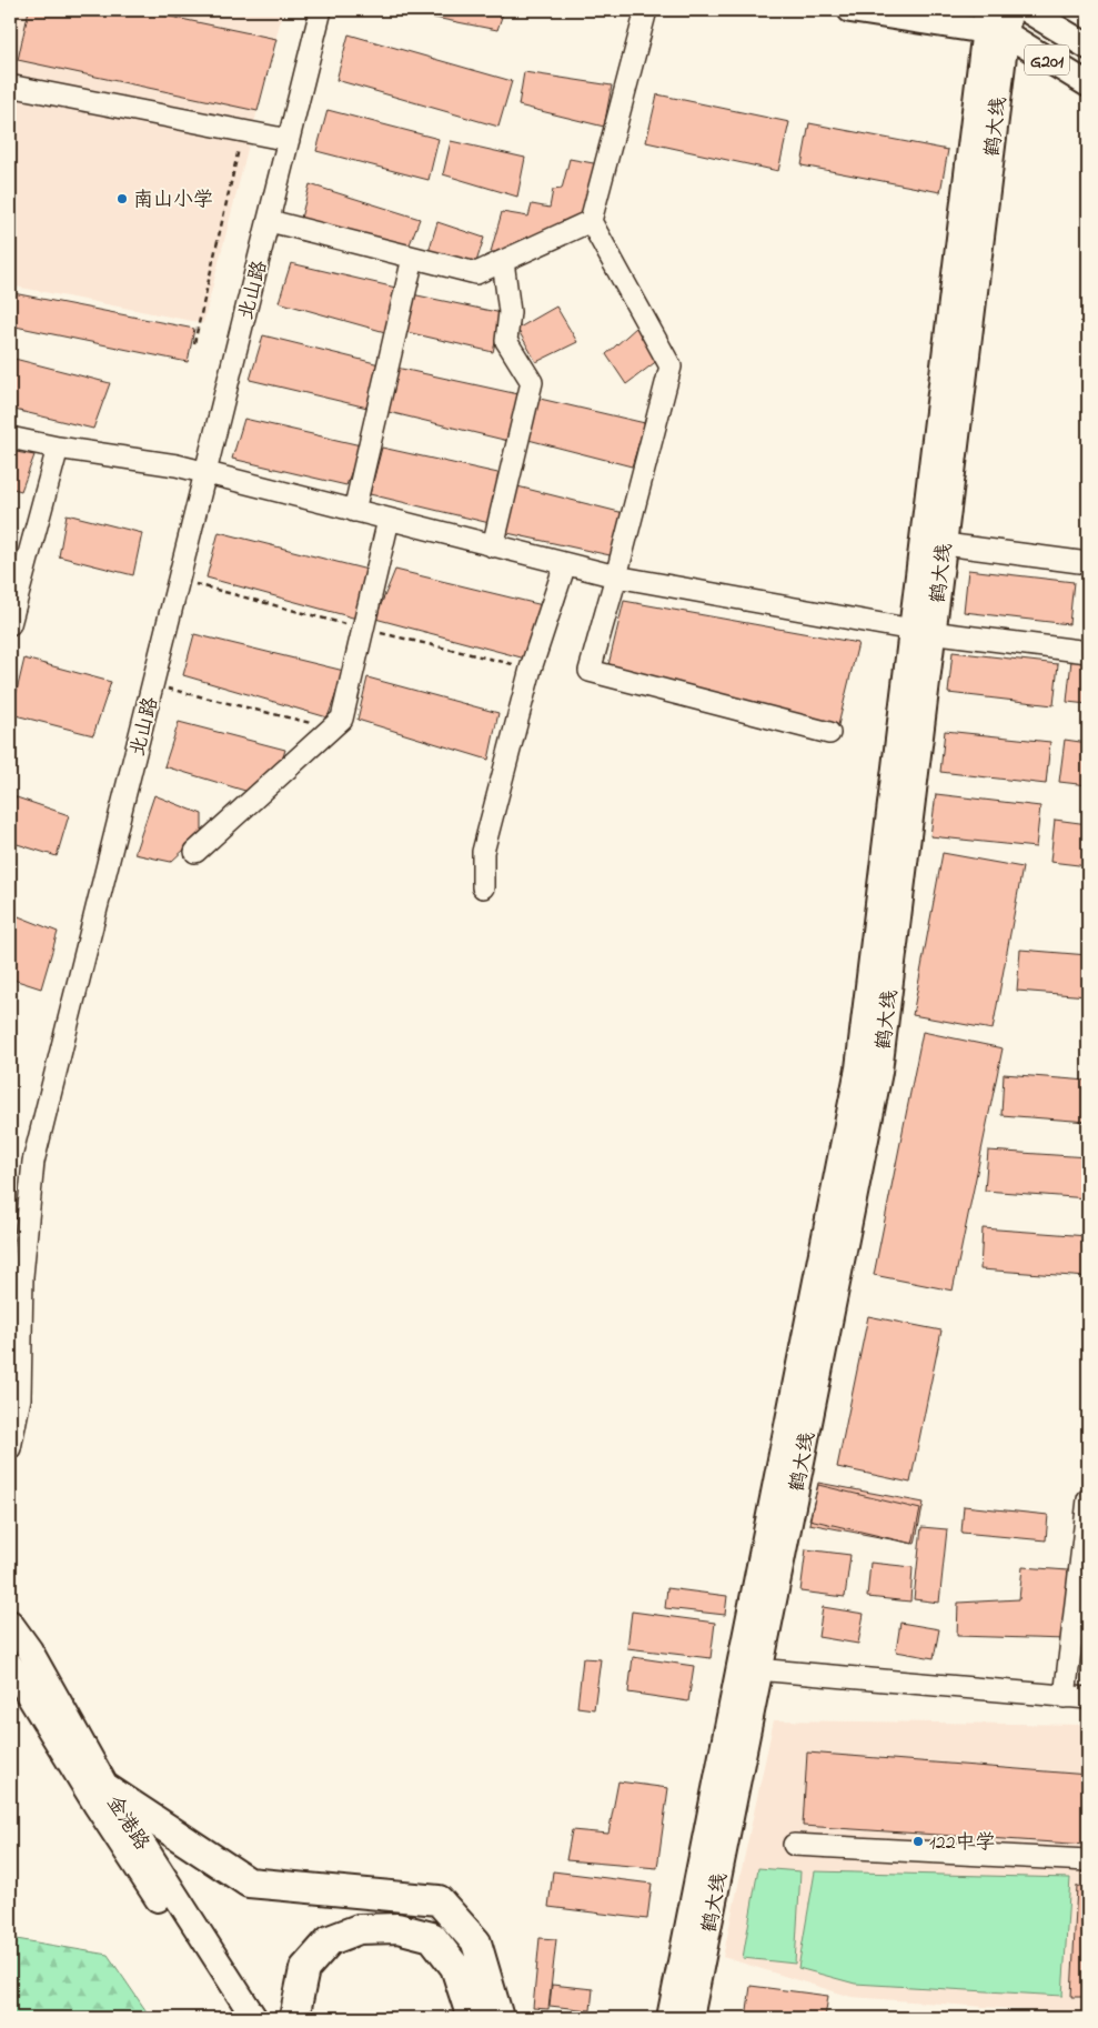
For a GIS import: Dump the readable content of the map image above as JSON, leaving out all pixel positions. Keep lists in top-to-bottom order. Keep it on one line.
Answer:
{"streets":{"main road":["G201","鹤大线","金港路"],"street":["北山路"]},"crossings":[["G201","鹤大线"]],"places":["南山小学","122中学"]}
